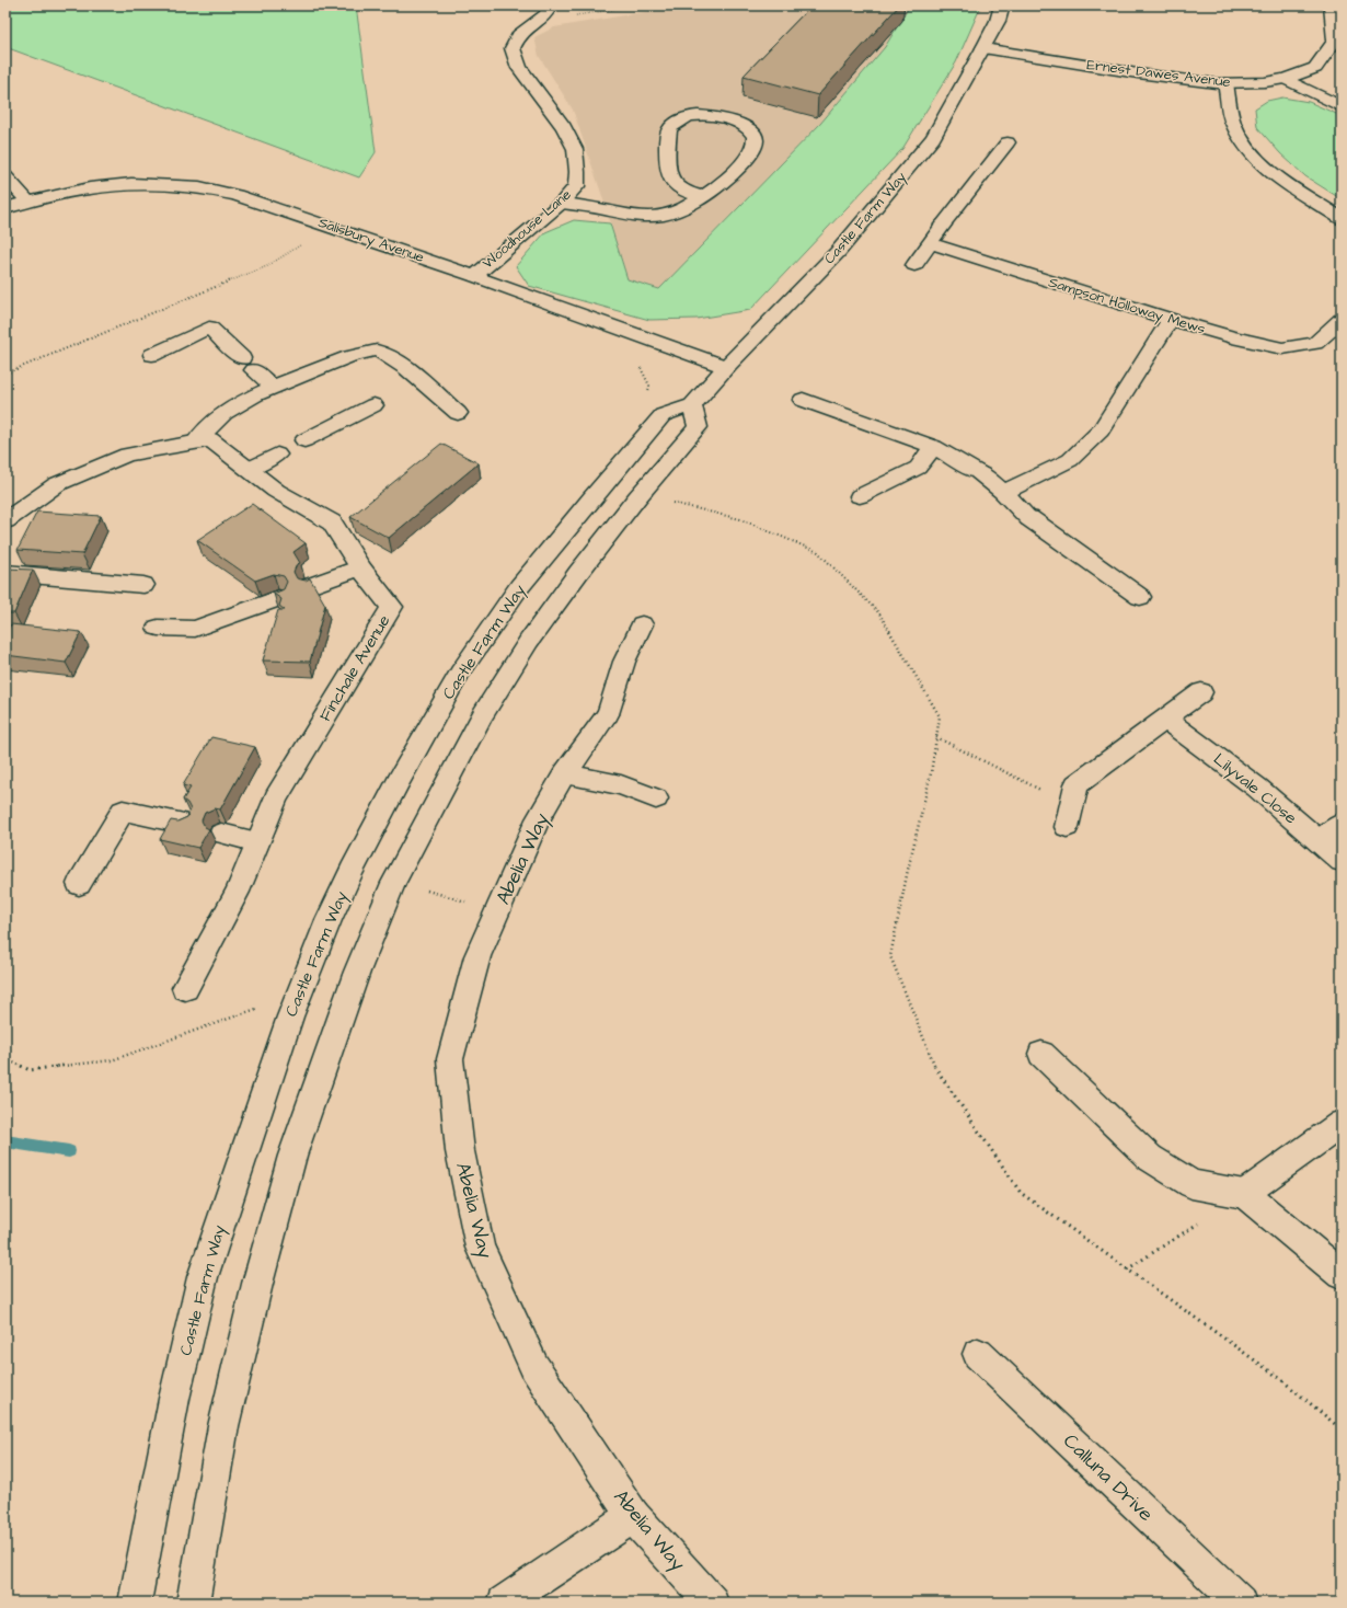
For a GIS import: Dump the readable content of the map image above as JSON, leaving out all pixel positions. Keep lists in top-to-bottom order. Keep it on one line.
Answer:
{"streets":{"street":["Ernest Dawes Avenue","Castle Farm Way","Woodhouse Lane","Salisbury Avenue","Sampson Holloway Mews","Finchale Avenue","Lilyvale Close","Abelia Way","Calluna Drive"]},"crossings":[["Ernest Dawes Avenue","Castle Farm Way"],["Castle Farm Way","Salisbury Avenue"],["Woodhouse Lane","Salisbury Avenue"]]}
